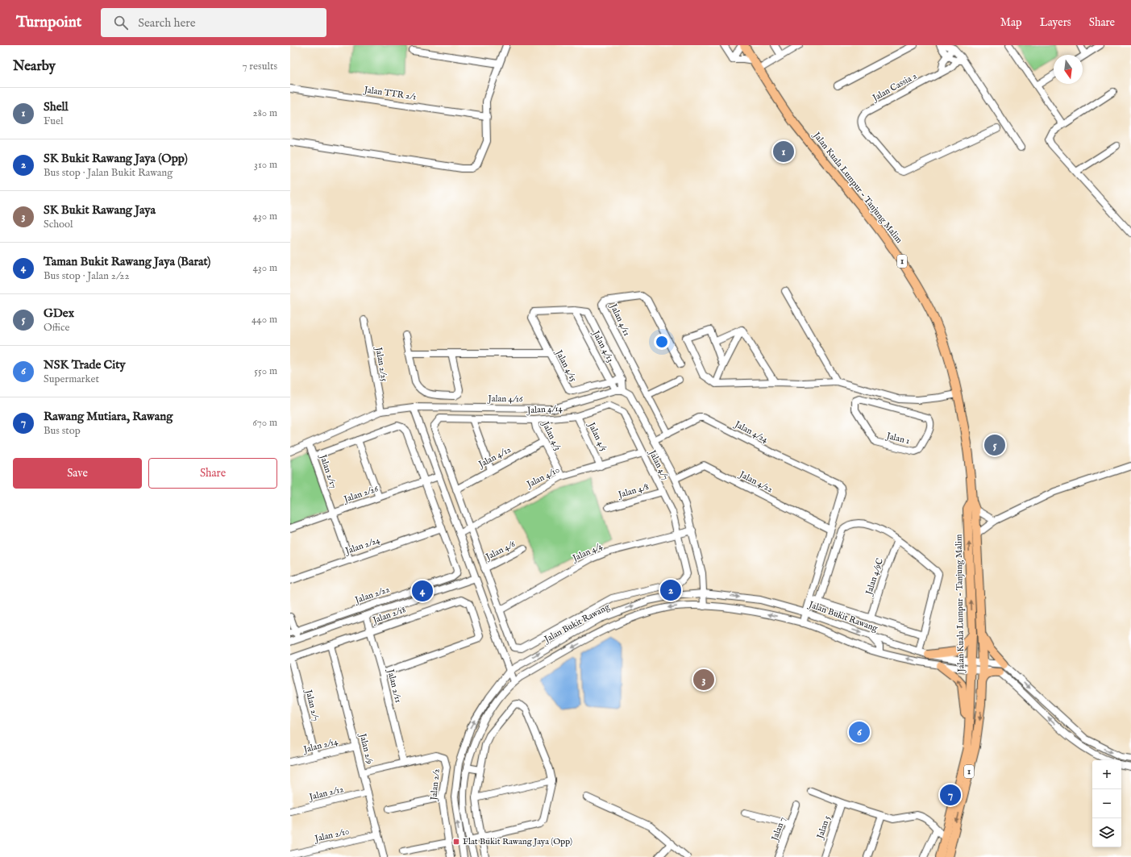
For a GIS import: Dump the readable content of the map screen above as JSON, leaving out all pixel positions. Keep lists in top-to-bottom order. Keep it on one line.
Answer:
{"streets":{"main road":["Jalan Kuala Lumpur - Tanjung Malim","1"],"street":["Jalan Cassia 2","Jalan TTR 2/1","Jalan 4/11","Jalan 4/13","Jalan 2/25","Jalan 4/15","Jalan 4/16","Jalan 4/14","Jalan 4/24","Jalan 4/3","Jalan 4/5","Jalan 1","Jalan 4/12","Jalan 4/7","Jalan 2/17","Jalan 4/10","Jalan 4/22","Jalan 4/8","Jalan 2/26","Jalan 2/24","Jalan 4/6","Jalan 4/4","Jalan 4/9C","Jalan 2/22","Jalan 2/18","Jalan Bukit Rawang","Jalan 2/11","Jalan 2/7","Jalan 2/14","Jalan 2/9","Jalan 2/2","Jalan 2/12","Jalan 5","Jalan 7","Jalan 2/10"]},"crossings":[["Jalan Kuala Lumpur - Tanjung Malim","Jalan Bukit Rawang"],["Jalan 4/11","Jalan 4/24"],["Jalan 4/13","Jalan 4/15"],["Jalan 4/13","Jalan 4/16"],["Jalan 2/25","Jalan 4/16"],["Jalan 4/16","Jalan 4/3"],["Jalan 4/16","Jalan 2/17"],["Jalan 4/14","Jalan 4/3"],["Jalan 4/14","Jalan 4/5"],["Jalan 4/14","Jalan 4/12"],["Jalan 4/14","Jalan 4/7"],["Jalan 4/24","Jalan 4/22"],["Jalan 4/3","Jalan 4/12"],["Jalan 4/3","Jalan 4/10"],["Jalan 4/5","Jalan 4/10"],["Jalan 4/7","Jalan 4/10"],["Jalan 4/7","Jalan 4/8"],["Jalan 4/7","Jalan 4/4"],["Jalan 2/17","Jalan 2/26"],["Jalan 2/17","Jalan 2/24"],["Jalan 2/24","Jalan 2/22"],["Jalan 2/18","Jalan 2/11"],["Jalan 2/11","Jalan 2/2"],["Jalan 2/7","Jalan 2/14"],["Jalan 2/14","Jalan 2/9"],["Jalan 2/9","Jalan 2/2"],["Jalan 2/9","Jalan 2/12"],["Jalan 2/9","Jalan 2/10"]],"places":{"transit":["Flat Bukit Rawang Jaya (Opp)"]},"north":"bottom","page":{"header":"Turnpoint","search":"Search here","nav":["Map","Layers","Share"],"heading":["Nearby","7 results"],"list":[{"mark":"1","name":"Shell","note":"Fuel","value":"280 m"},{"mark":"2","name":"SK Bukit Rawang Jaya (Opp)","note":"Bus stop · Jalan Bukit Rawang","value":"310 m"},{"mark":"3","name":"SK Bukit Rawang Jaya","note":"School","value":"430 m"},{"mark":"4","name":"Taman Bukit Rawang Jaya (Barat)","note":"Bus stop · Jalan 2/22","value":"430 m"},{"mark":"5","name":"GDex","note":"Office","value":"440 m"},{"mark":"6","name":"NSK Trade City","note":"Supermarket","value":"550 m"},{"mark":"7","name":"Rawang Mutiara, Rawang","note":"Bus stop","value":"670 m"}],"pins":["1","5","2","4","3","6","7"],"buttons":["Save","Share"],"map_buttons":["+","−"]}}
